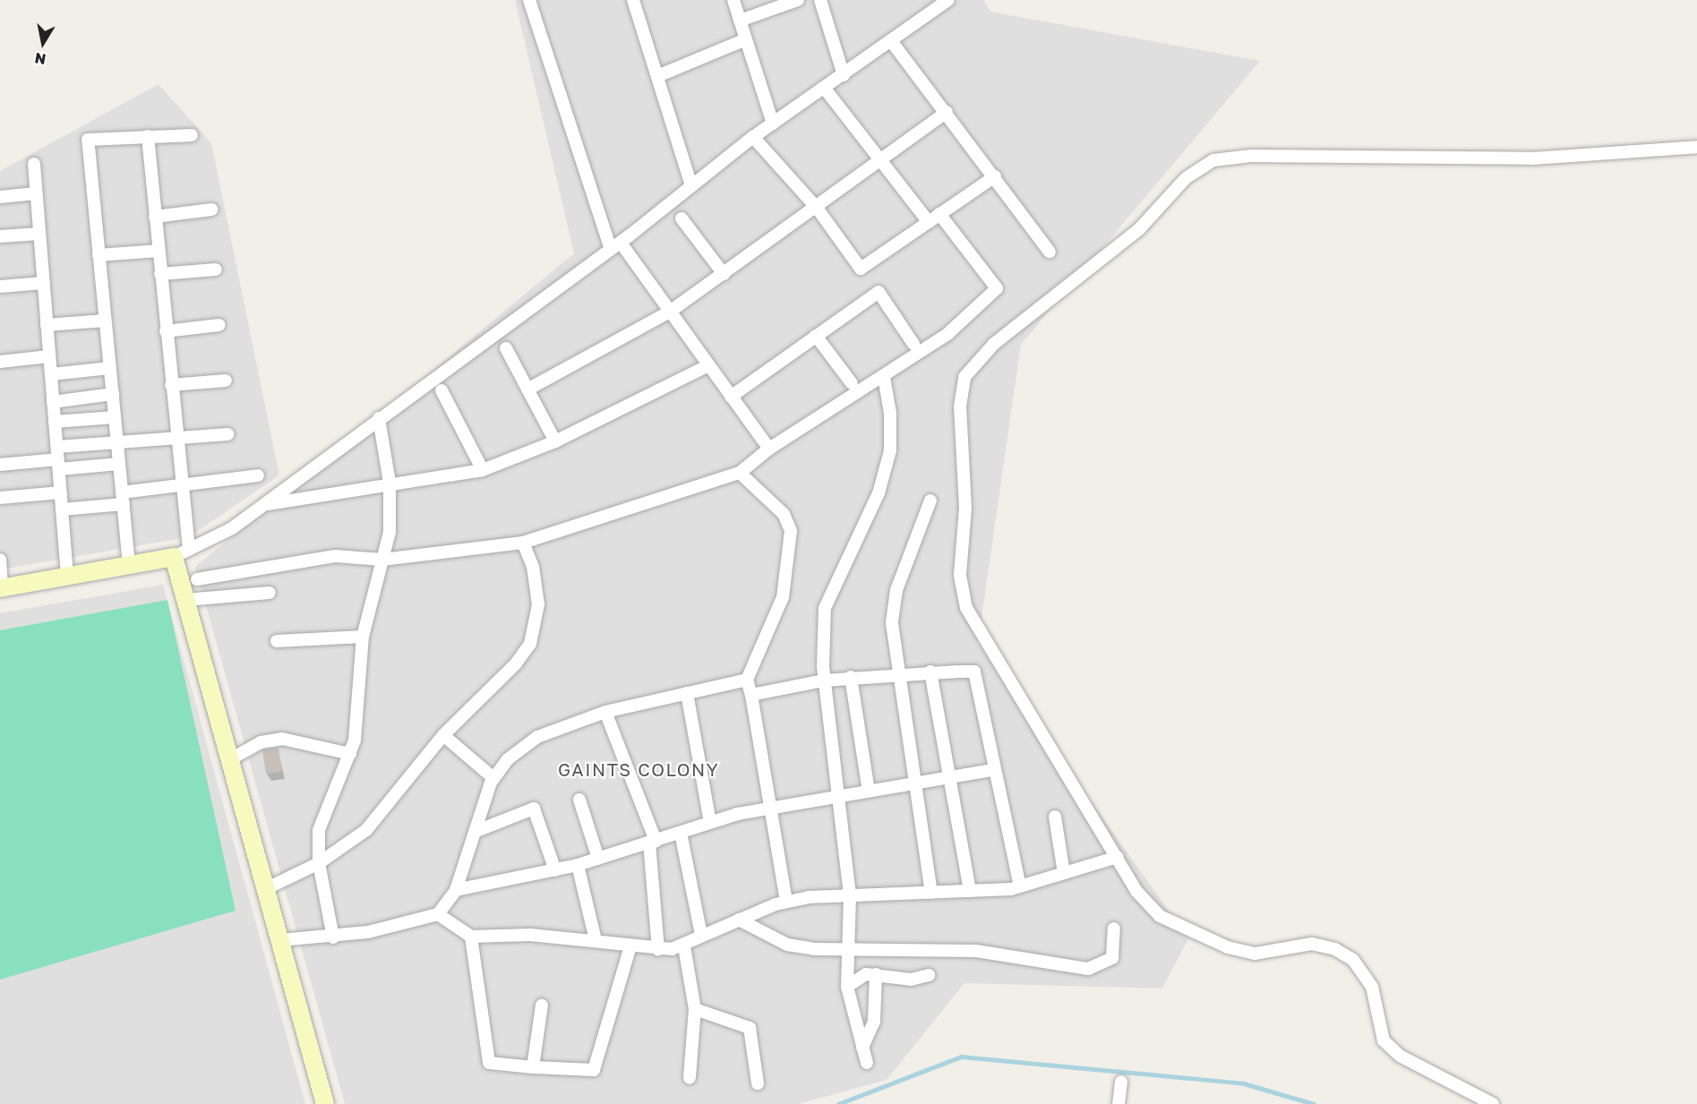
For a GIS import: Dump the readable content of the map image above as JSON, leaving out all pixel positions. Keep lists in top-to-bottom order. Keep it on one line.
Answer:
{"districts":["GAINTS COLONY"],"north":"bottom"}
